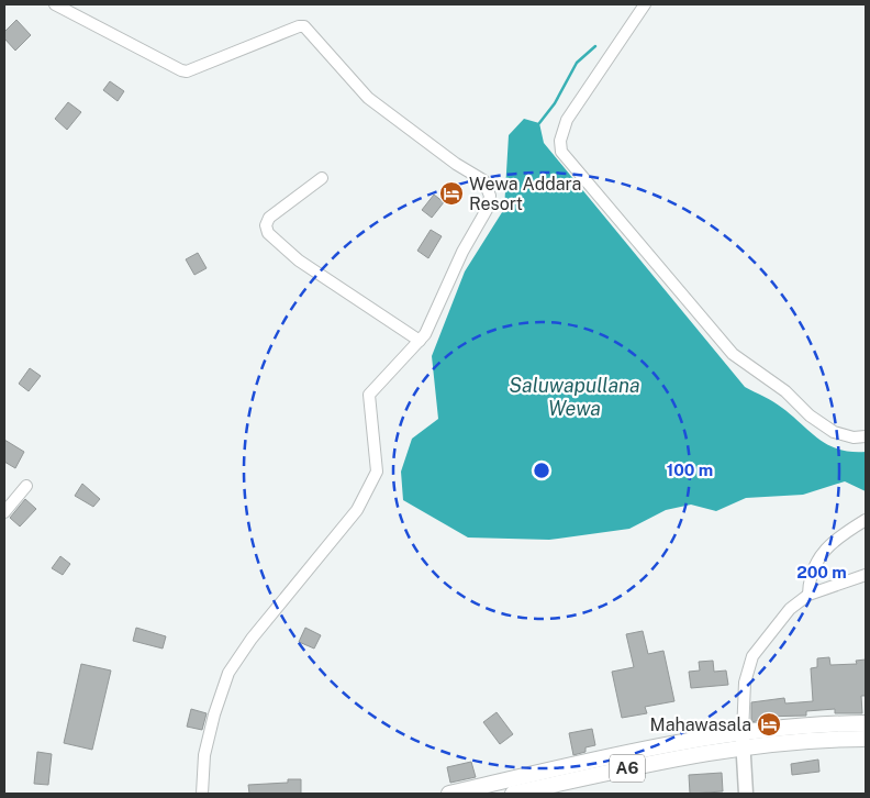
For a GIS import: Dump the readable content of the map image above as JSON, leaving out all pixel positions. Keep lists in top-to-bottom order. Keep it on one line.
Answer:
{"streets":{"highway":["A6"]},"water":["Saluwapullana Wewa"],"places":{"hotel":["Wewa Addara Resort","Mahawasala"]},"rings":["100 m","200 m"]}
